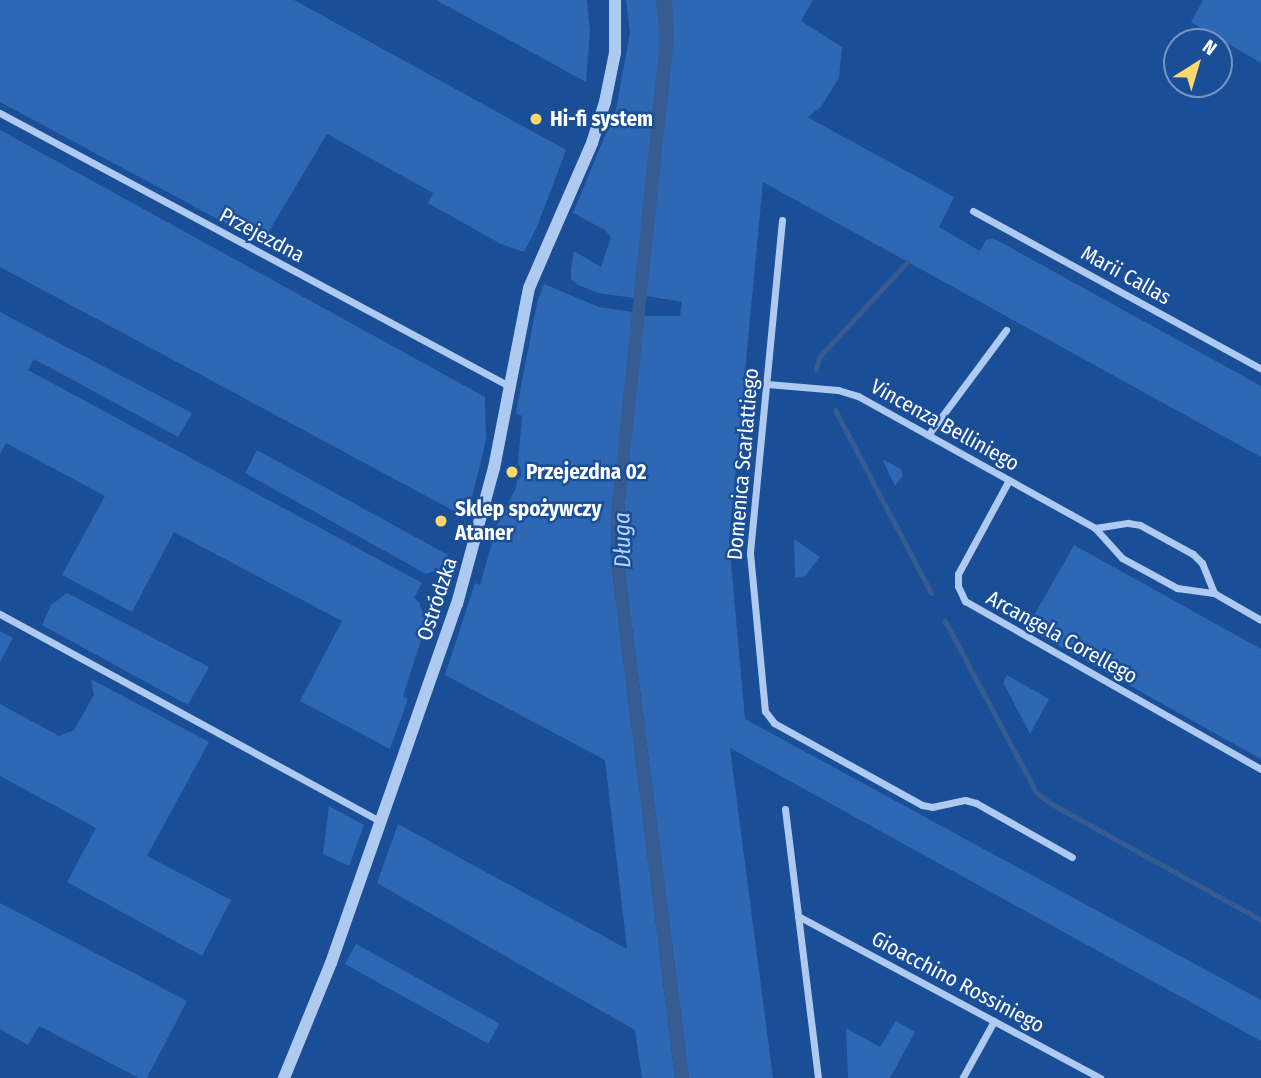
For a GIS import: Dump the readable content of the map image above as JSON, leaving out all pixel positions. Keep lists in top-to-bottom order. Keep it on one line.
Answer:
{"streets":{"street":["Przejezdna","Marii Callas","Vincenza Belliniego","Domenica Scarlattiego","Ostródzka","Arcangela Corellego","Gioacchino Rossiniego"]},"crossings":[["Przejezdna","Ostródzka"],["Vincenza Belliniego","Domenica Scarlattiego"],["Vincenza Belliniego","Arcangela Corellego"]],"water":["Długa"],"places":["Hi-fi system","Przejezdna 02","Sklep spożywczy Ataner"],"north":"top right"}
